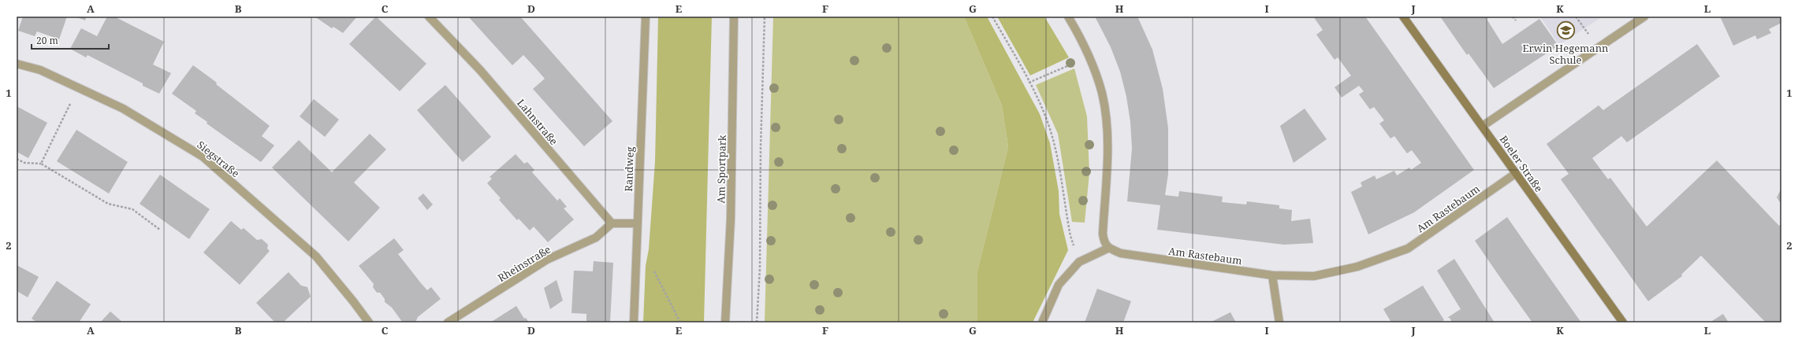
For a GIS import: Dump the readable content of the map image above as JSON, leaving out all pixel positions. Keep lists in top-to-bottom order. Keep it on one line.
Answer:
{"streets":{"street":["Lahnstraße","Siegstraße","Boeler Straße","Randweg","Am Sportpark","Am Rastebaum","Rheinstraße"]},"crossings":[["Lahnstraße","Rheinstraße"],["Boeler Straße","Am Rastebaum"]],"places":{"school or university":["Erwin Hegemann Schule"]},"scale_bar":"20 m","grid":{"columns":["A","B","C","D","E","F","G","H","I","J","K","L"],"rows":["1","2"]}}
